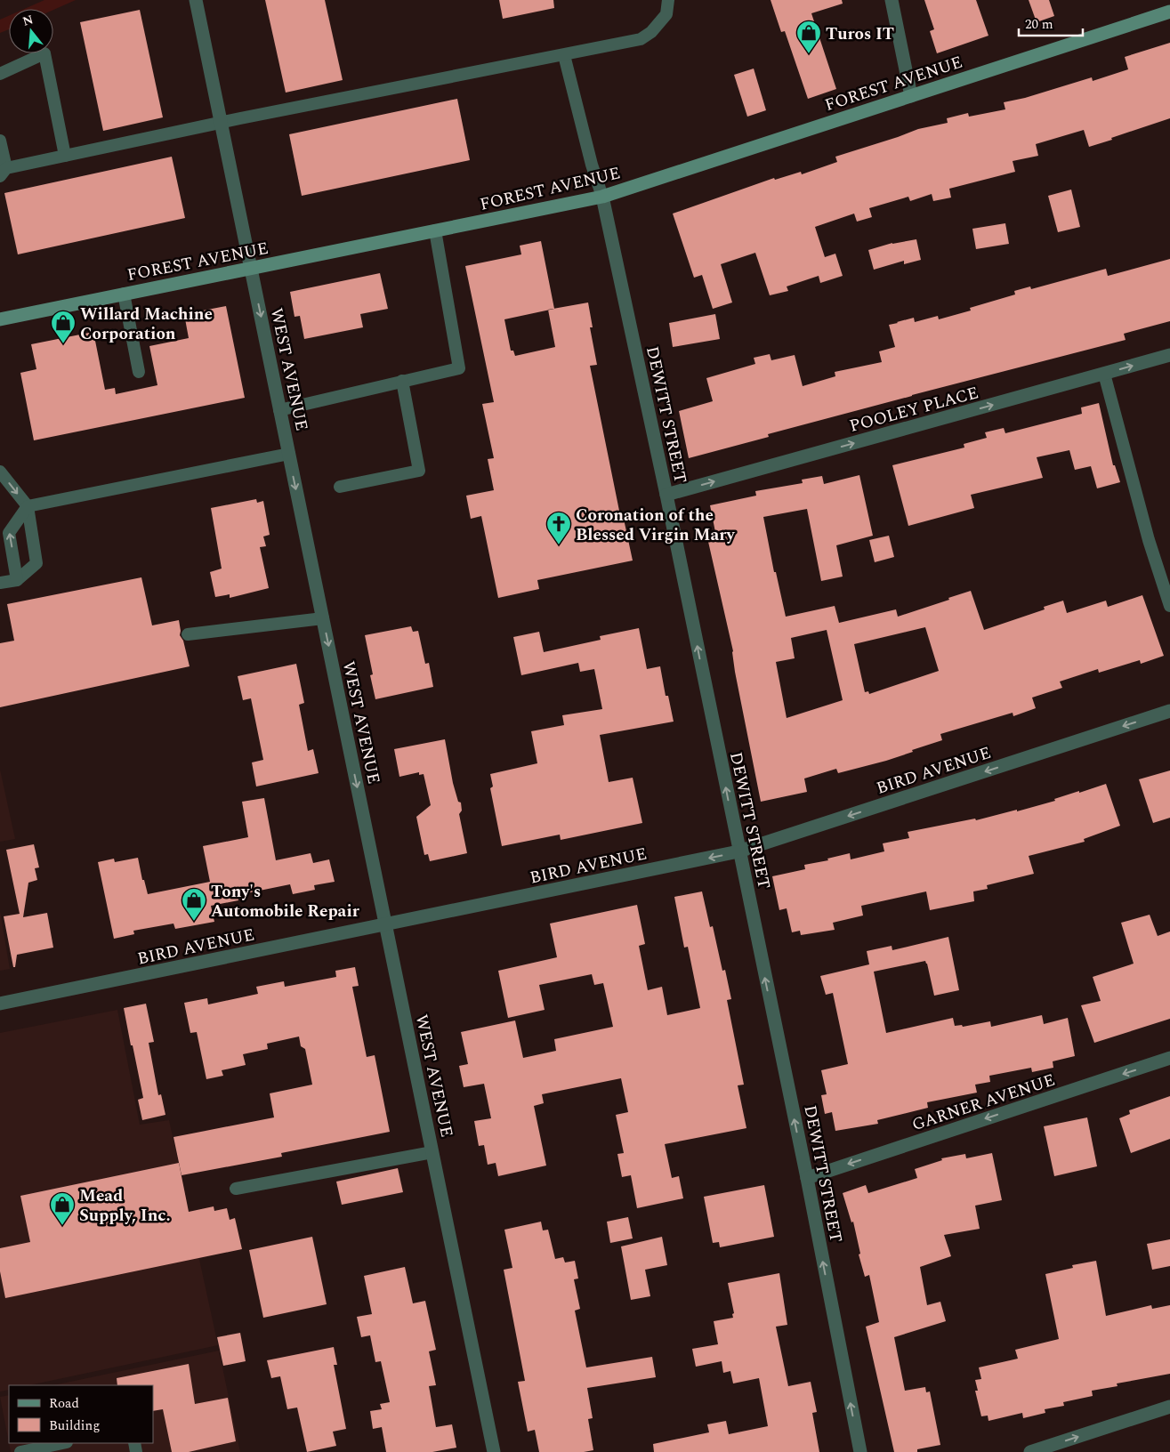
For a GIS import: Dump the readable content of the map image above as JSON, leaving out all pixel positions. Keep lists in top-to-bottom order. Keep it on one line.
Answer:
{"streets":{"street":["FOREST AVENUE","WEST AVENUE","POOLEY PLACE","DEWITT STREET","BIRD AVENUE","GARNER AVENUE"]},"crossings":[["FOREST AVENUE","WEST AVENUE"],["FOREST AVENUE","DEWITT STREET"],["WEST AVENUE","BIRD AVENUE"],["POOLEY PLACE","DEWITT STREET"],["DEWITT STREET","BIRD AVENUE"],["DEWITT STREET","GARNER AVENUE"]],"one_way":["WEST AVENUE","POOLEY PLACE","DEWITT STREET","BIRD AVENUE","GARNER AVENUE"],"places":{"shop":["Turos IT","Willard Machine Corporation","Tony's Automobile Repair","Mead Supply, Inc."],"church":["Coronation of the Blessed Virgin Mary"]},"legend":["Road","Building"],"scale_bar":"20 m","north":"top"}
